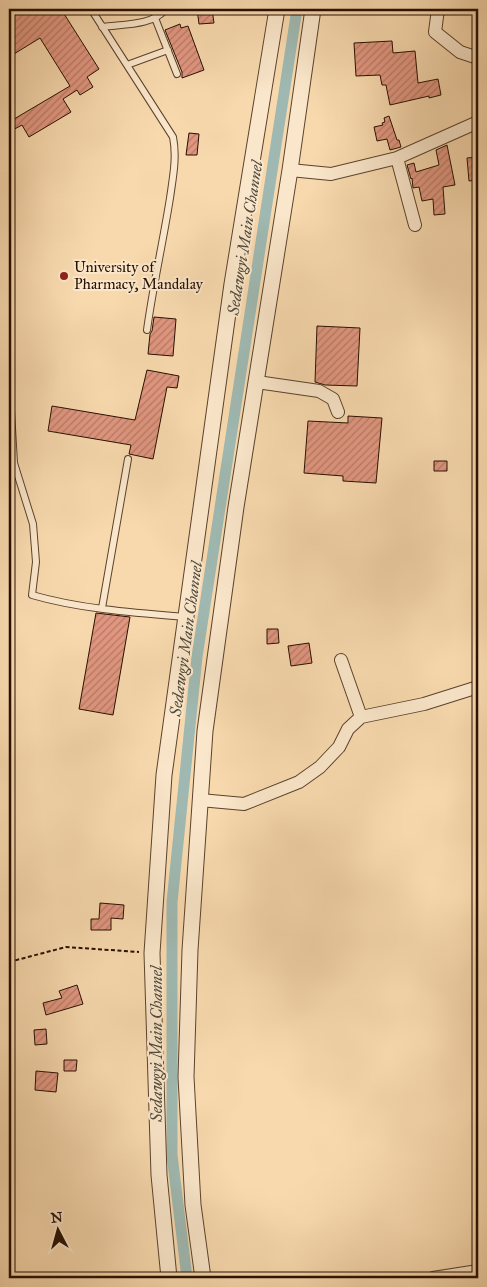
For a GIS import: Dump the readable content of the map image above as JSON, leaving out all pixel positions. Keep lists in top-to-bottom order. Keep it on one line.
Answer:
{"water":["Sedawgyi Main Channel"],"places":["University of Pharmacy, Mandalay"],"north":"top"}
